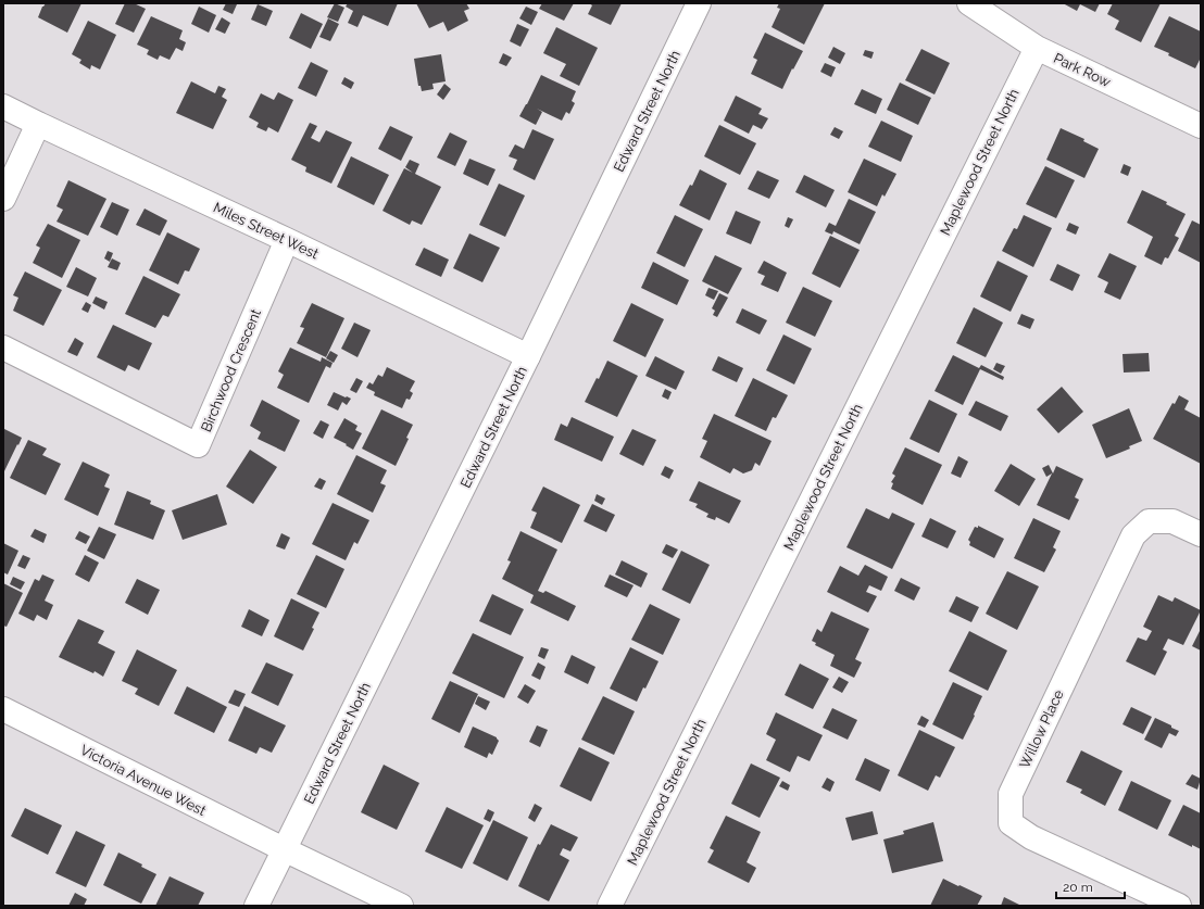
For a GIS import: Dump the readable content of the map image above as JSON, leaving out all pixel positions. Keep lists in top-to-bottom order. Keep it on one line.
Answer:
{"streets":{"street":["Park Row","Edward Street North","Maplewood Street North","Miles Street West","Birchwood Crescent","Willow Place","Victoria Avenue West"]},"crossings":[["Park Row","Maplewood Street North"],["Edward Street North","Miles Street West"],["Edward Street North","Victoria Avenue West"],["Miles Street West","Birchwood Crescent"]],"scale_bar":"20 m"}
